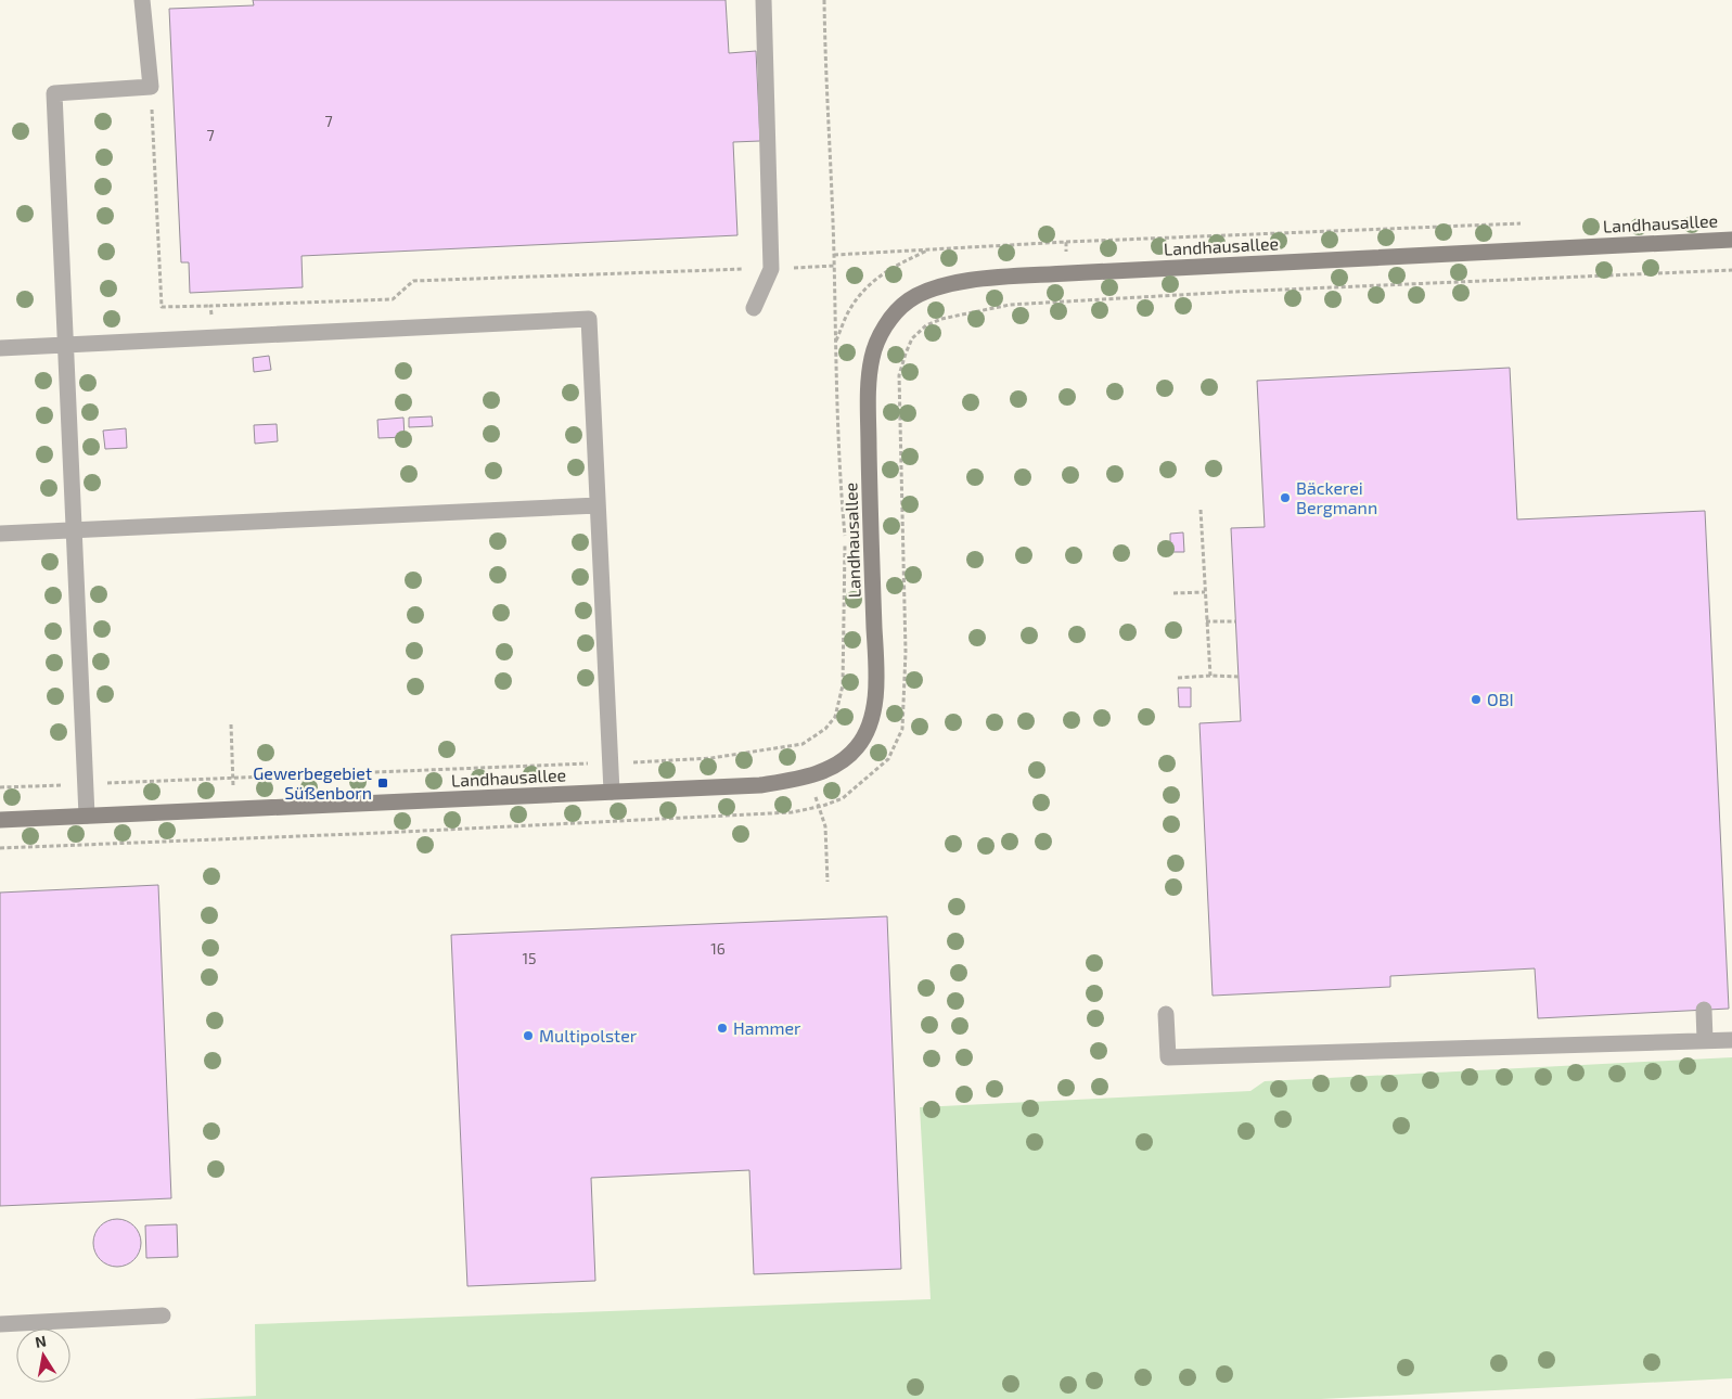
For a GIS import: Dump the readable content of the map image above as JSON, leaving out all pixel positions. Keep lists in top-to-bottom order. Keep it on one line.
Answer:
{"streets":{"street":["Landhausallee"]},"places":{"other":["Bäckerei Bergmann","OBI","Hammer","Multipolster"],"transit":["Gewerbegebiet Süßenborn"]},"house_numbers":["7","7","16","15"],"north":"top"}
